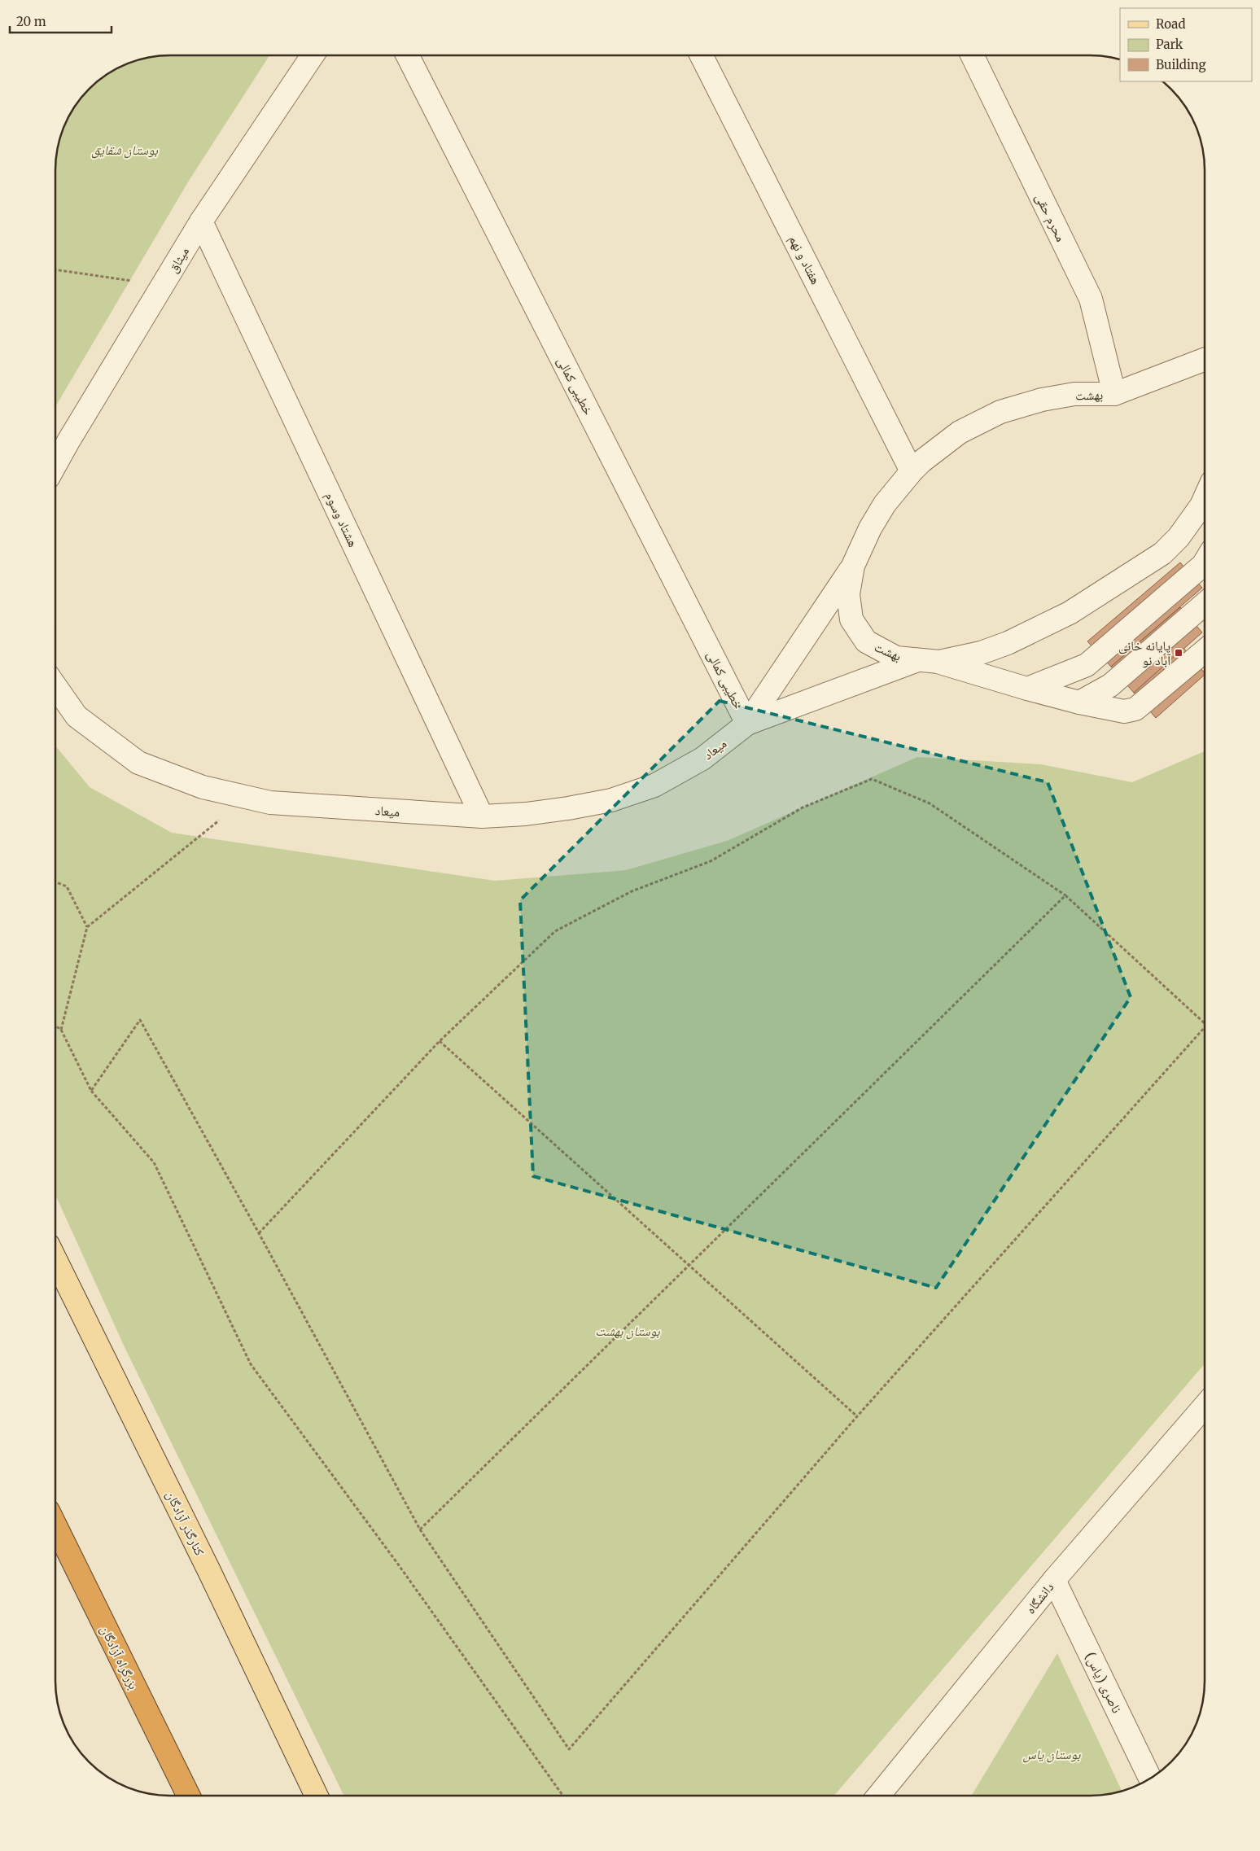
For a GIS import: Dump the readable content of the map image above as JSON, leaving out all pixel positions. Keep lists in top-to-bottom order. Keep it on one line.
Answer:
{"streets":{"highway":["بزرگراه آزادگان"],"main road":["کنارگذر آزادگان"],"street":["محرم حقی","میثاق","هفتاد و نهم","خطیبی کمالی","بهشت","هشتاد وسوم","میعاد","دانشگاه","ناصری (یاس)"]},"crossings":[["محرم حقی","بهشت"],["میثاق","هشتاد وسوم"],["هفتاد و نهم","بهشت"],["خطیبی کمالی","میعاد"],["هشتاد وسوم","میعاد"],["دانشگاه","ناصری (یاس)"]],"parks":["بوستان شقایق","بوستان بهشت","بوستان یاس"],"places":{"transit":["پایانه خانی آباد نو"]},"legend":["Road","Park","Building"],"scale_bar":"20 m"}
